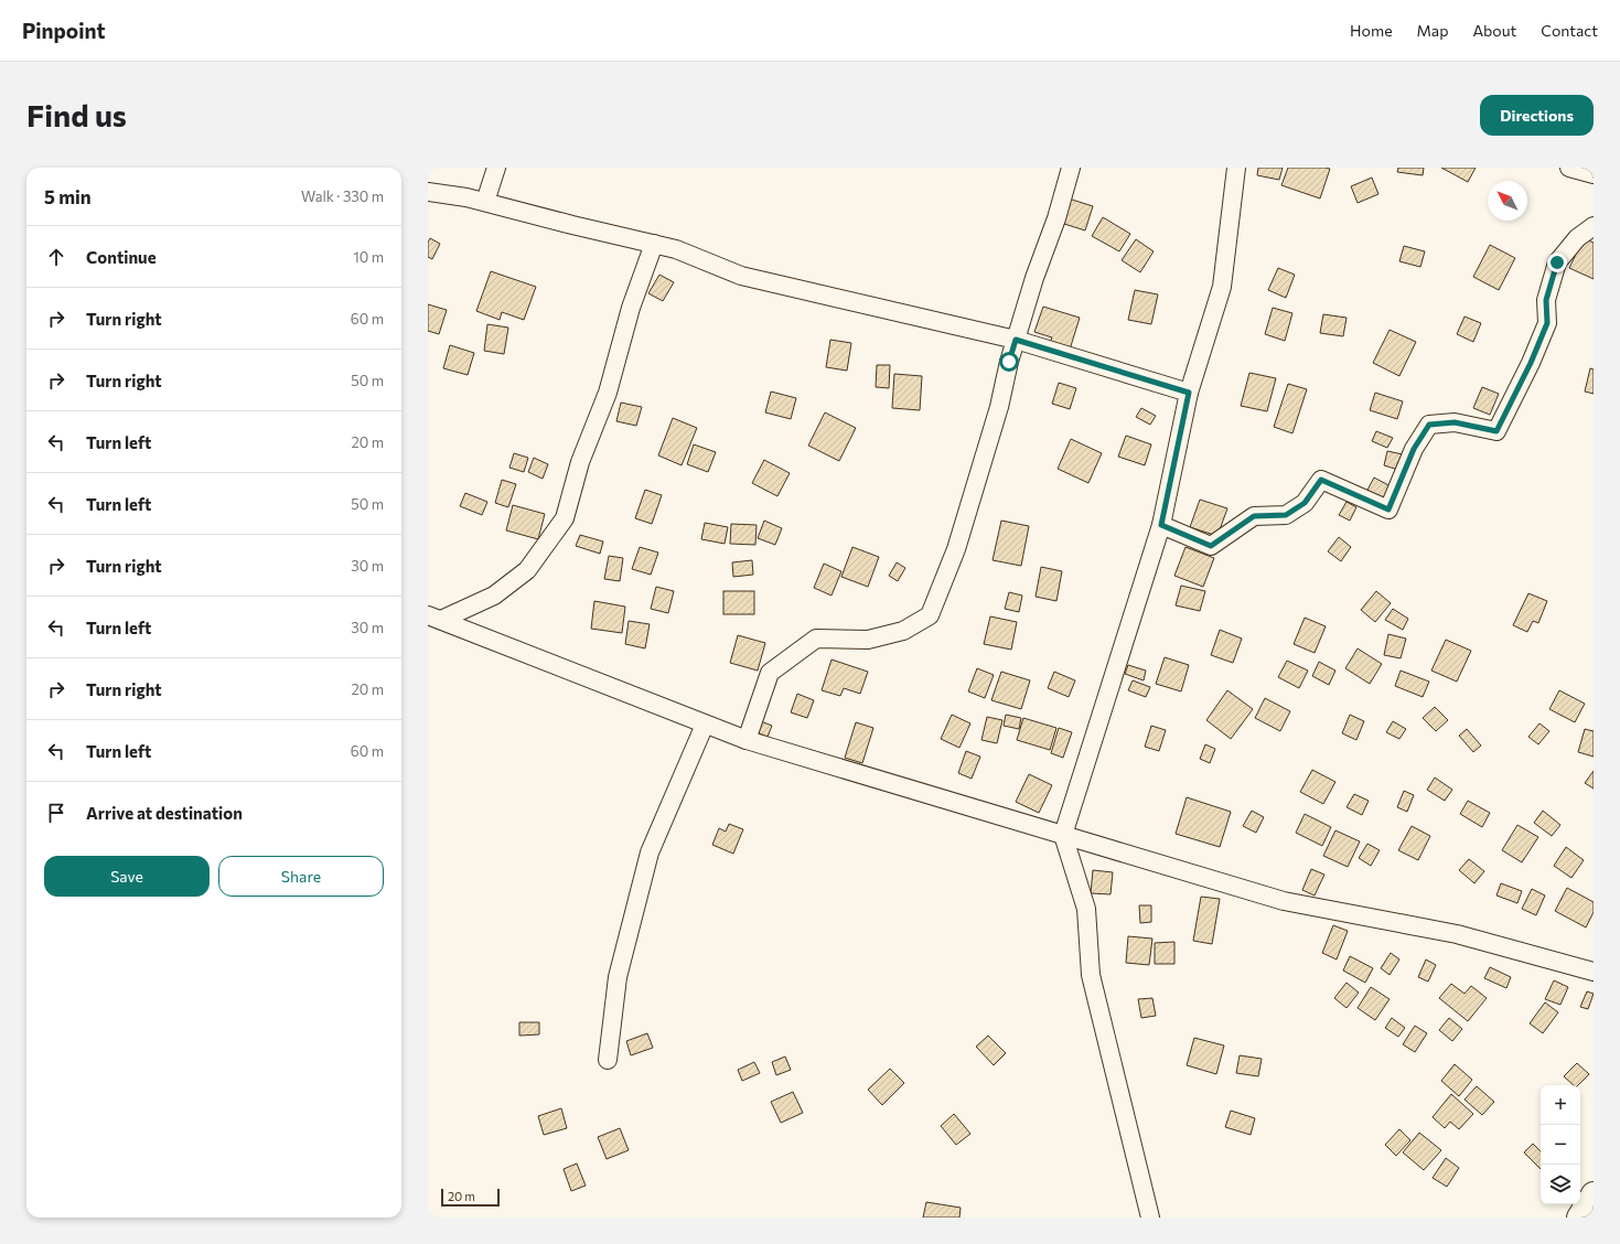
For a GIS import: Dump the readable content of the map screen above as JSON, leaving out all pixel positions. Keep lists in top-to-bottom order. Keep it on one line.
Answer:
{"scale_bar":"20 m","north":"top left","page":{"header":"Pinpoint","nav":["Home","Map","About","Contact"],"buttons":["Directions",["Save","Share"]],"title":"Find us","heading":["5 min","Walk · 330 m"],"list":[["Continue","10 m"],["Turn right","60 m"],["Turn right","50 m"],["Turn left","20 m"],["Turn left","50 m"],["Turn right","30 m"],["Turn left","30 m"],["Turn right","20 m"],["Turn left","60 m"],"Arrive at destination"],"map_buttons":["+","−"],"scale":"20 m"}}
